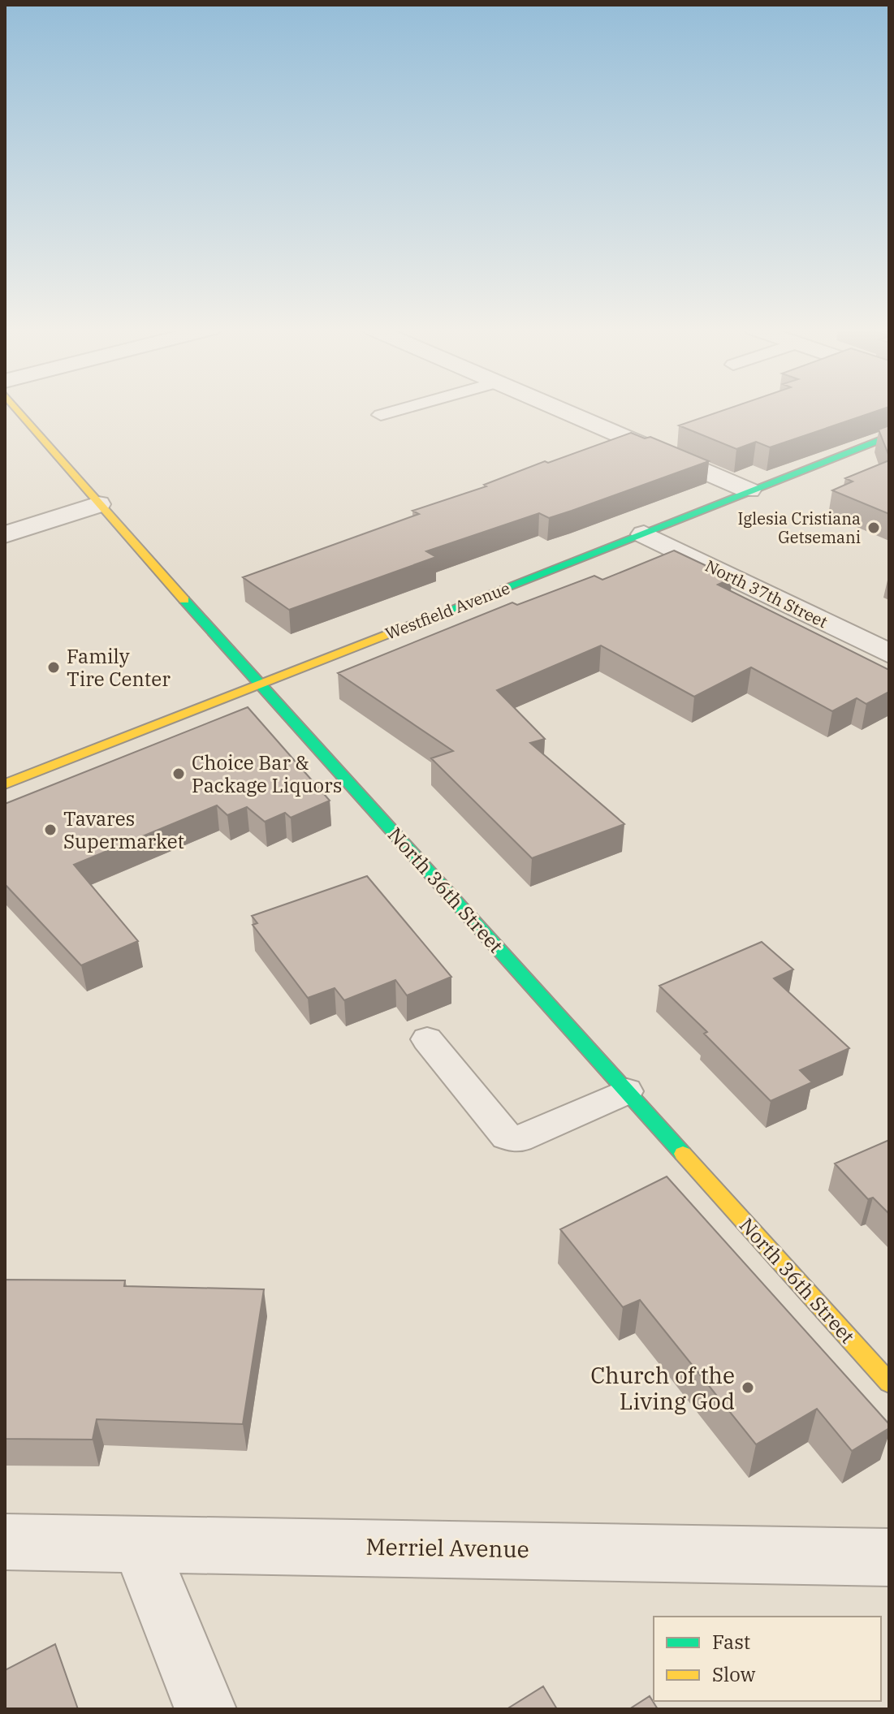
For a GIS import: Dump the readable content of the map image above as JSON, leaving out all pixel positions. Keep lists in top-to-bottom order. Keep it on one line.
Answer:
{"streets":{"street":["North 37th Street","Westfield Avenue","North 36th Street","Merriel Avenue"]},"crossings":[["North 37th Street","Westfield Avenue"],["Westfield Avenue","North 36th Street"]],"places":["Iglesia Cristiana Getsemani","Family Tire Center","Choice Bar & Package Liquors","Tavares Supermarket","Church of the Living God"],"legend":["Fast","Slow"]}
